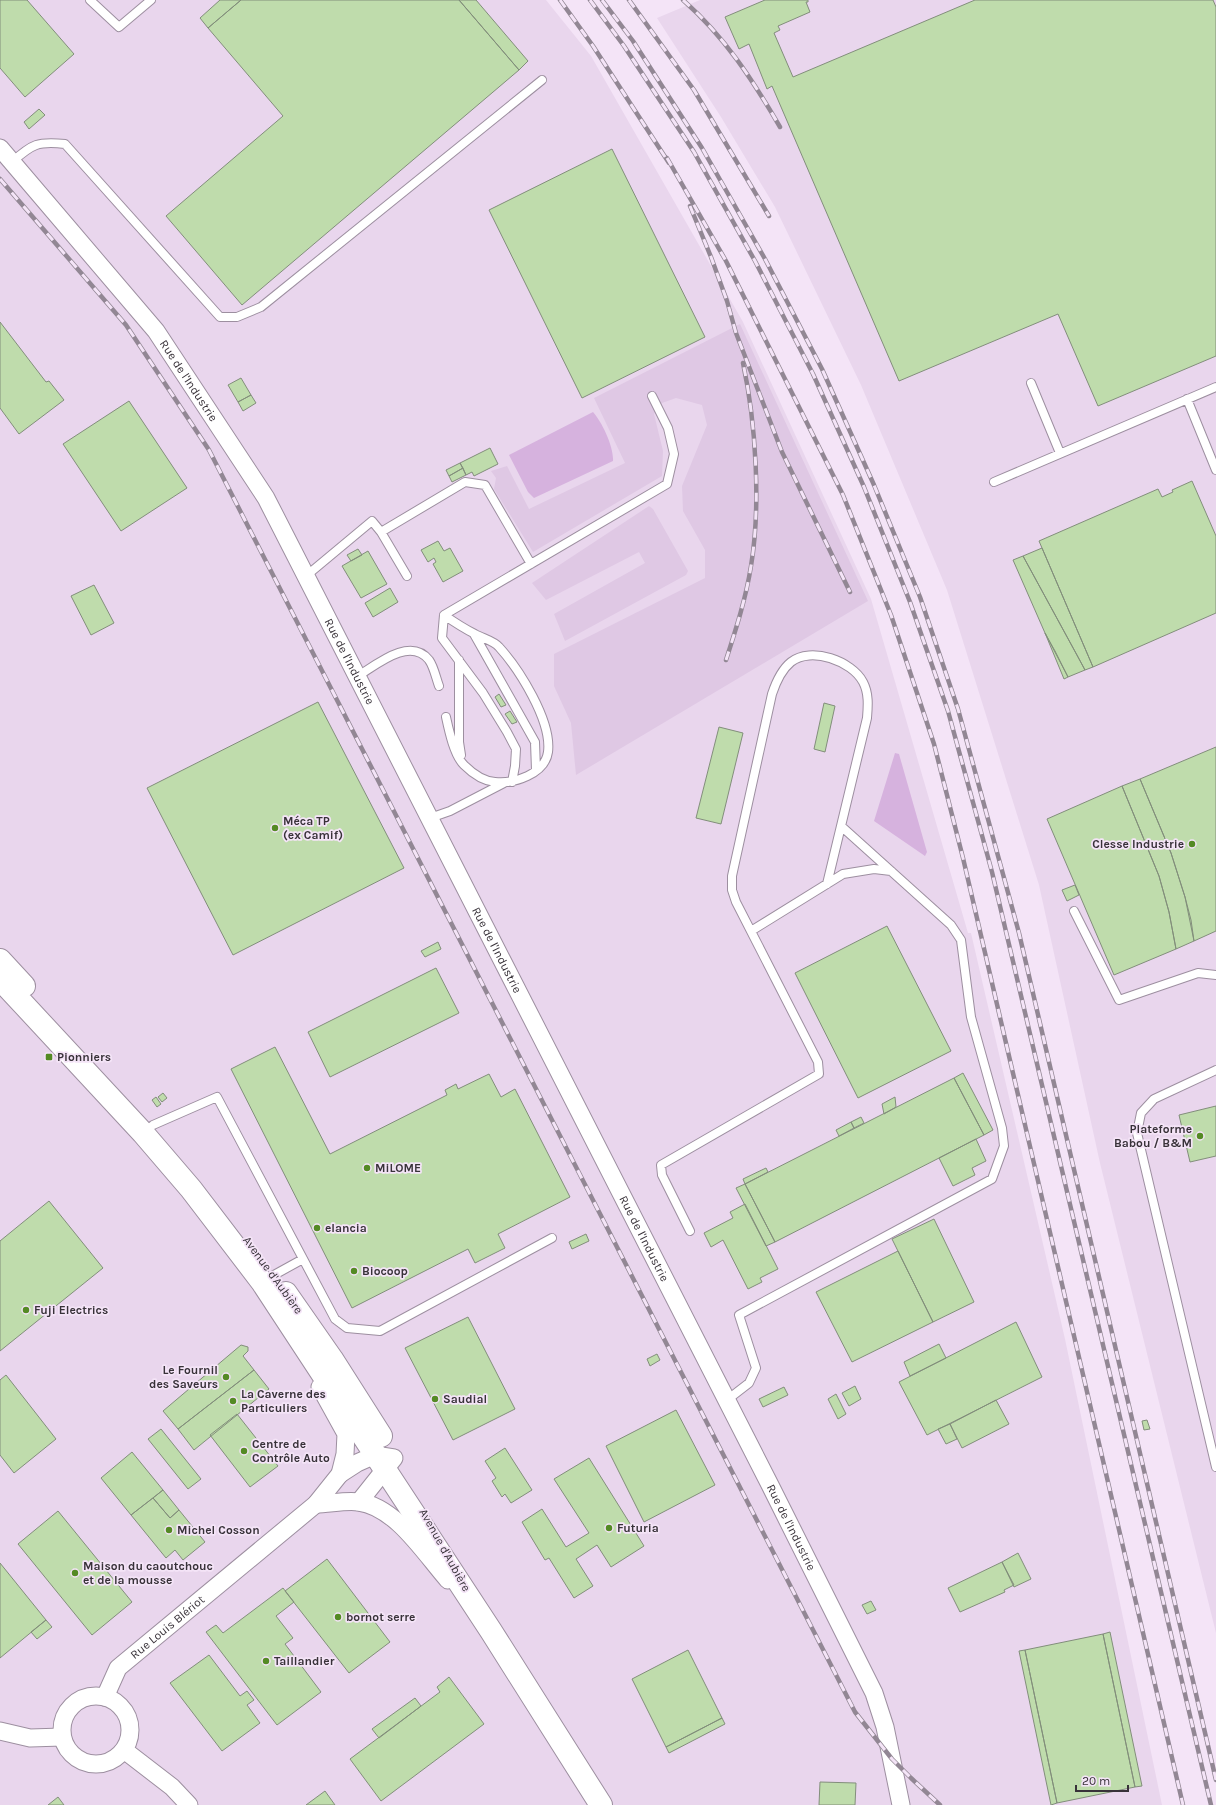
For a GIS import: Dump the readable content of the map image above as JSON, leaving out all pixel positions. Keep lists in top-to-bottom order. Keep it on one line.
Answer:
{"streets":{"main road":["Avenue d'Aubière"],"street":["Rue de l'Industrie","Rue Louis Blériot"]},"crossings":[["Avenue d'Aubière","Rue Louis Blériot"]],"places":{"other":["Méca TP (ex Camif)","Clesse Industrie","Plateforme Babou / B&M","MiLOME","elancia","Biocoop","Fuji Electrics","Le Fournil des Saveurs","Saudial","La Caverne des Particuliers","Centre de Contrôle Auto","Futuria","Michel Cosson","Maison du caoutchouc et de la mousse","bornot serre","Taillandier"],"transit":["Pionniers"]},"scale_bar":"20 m"}
